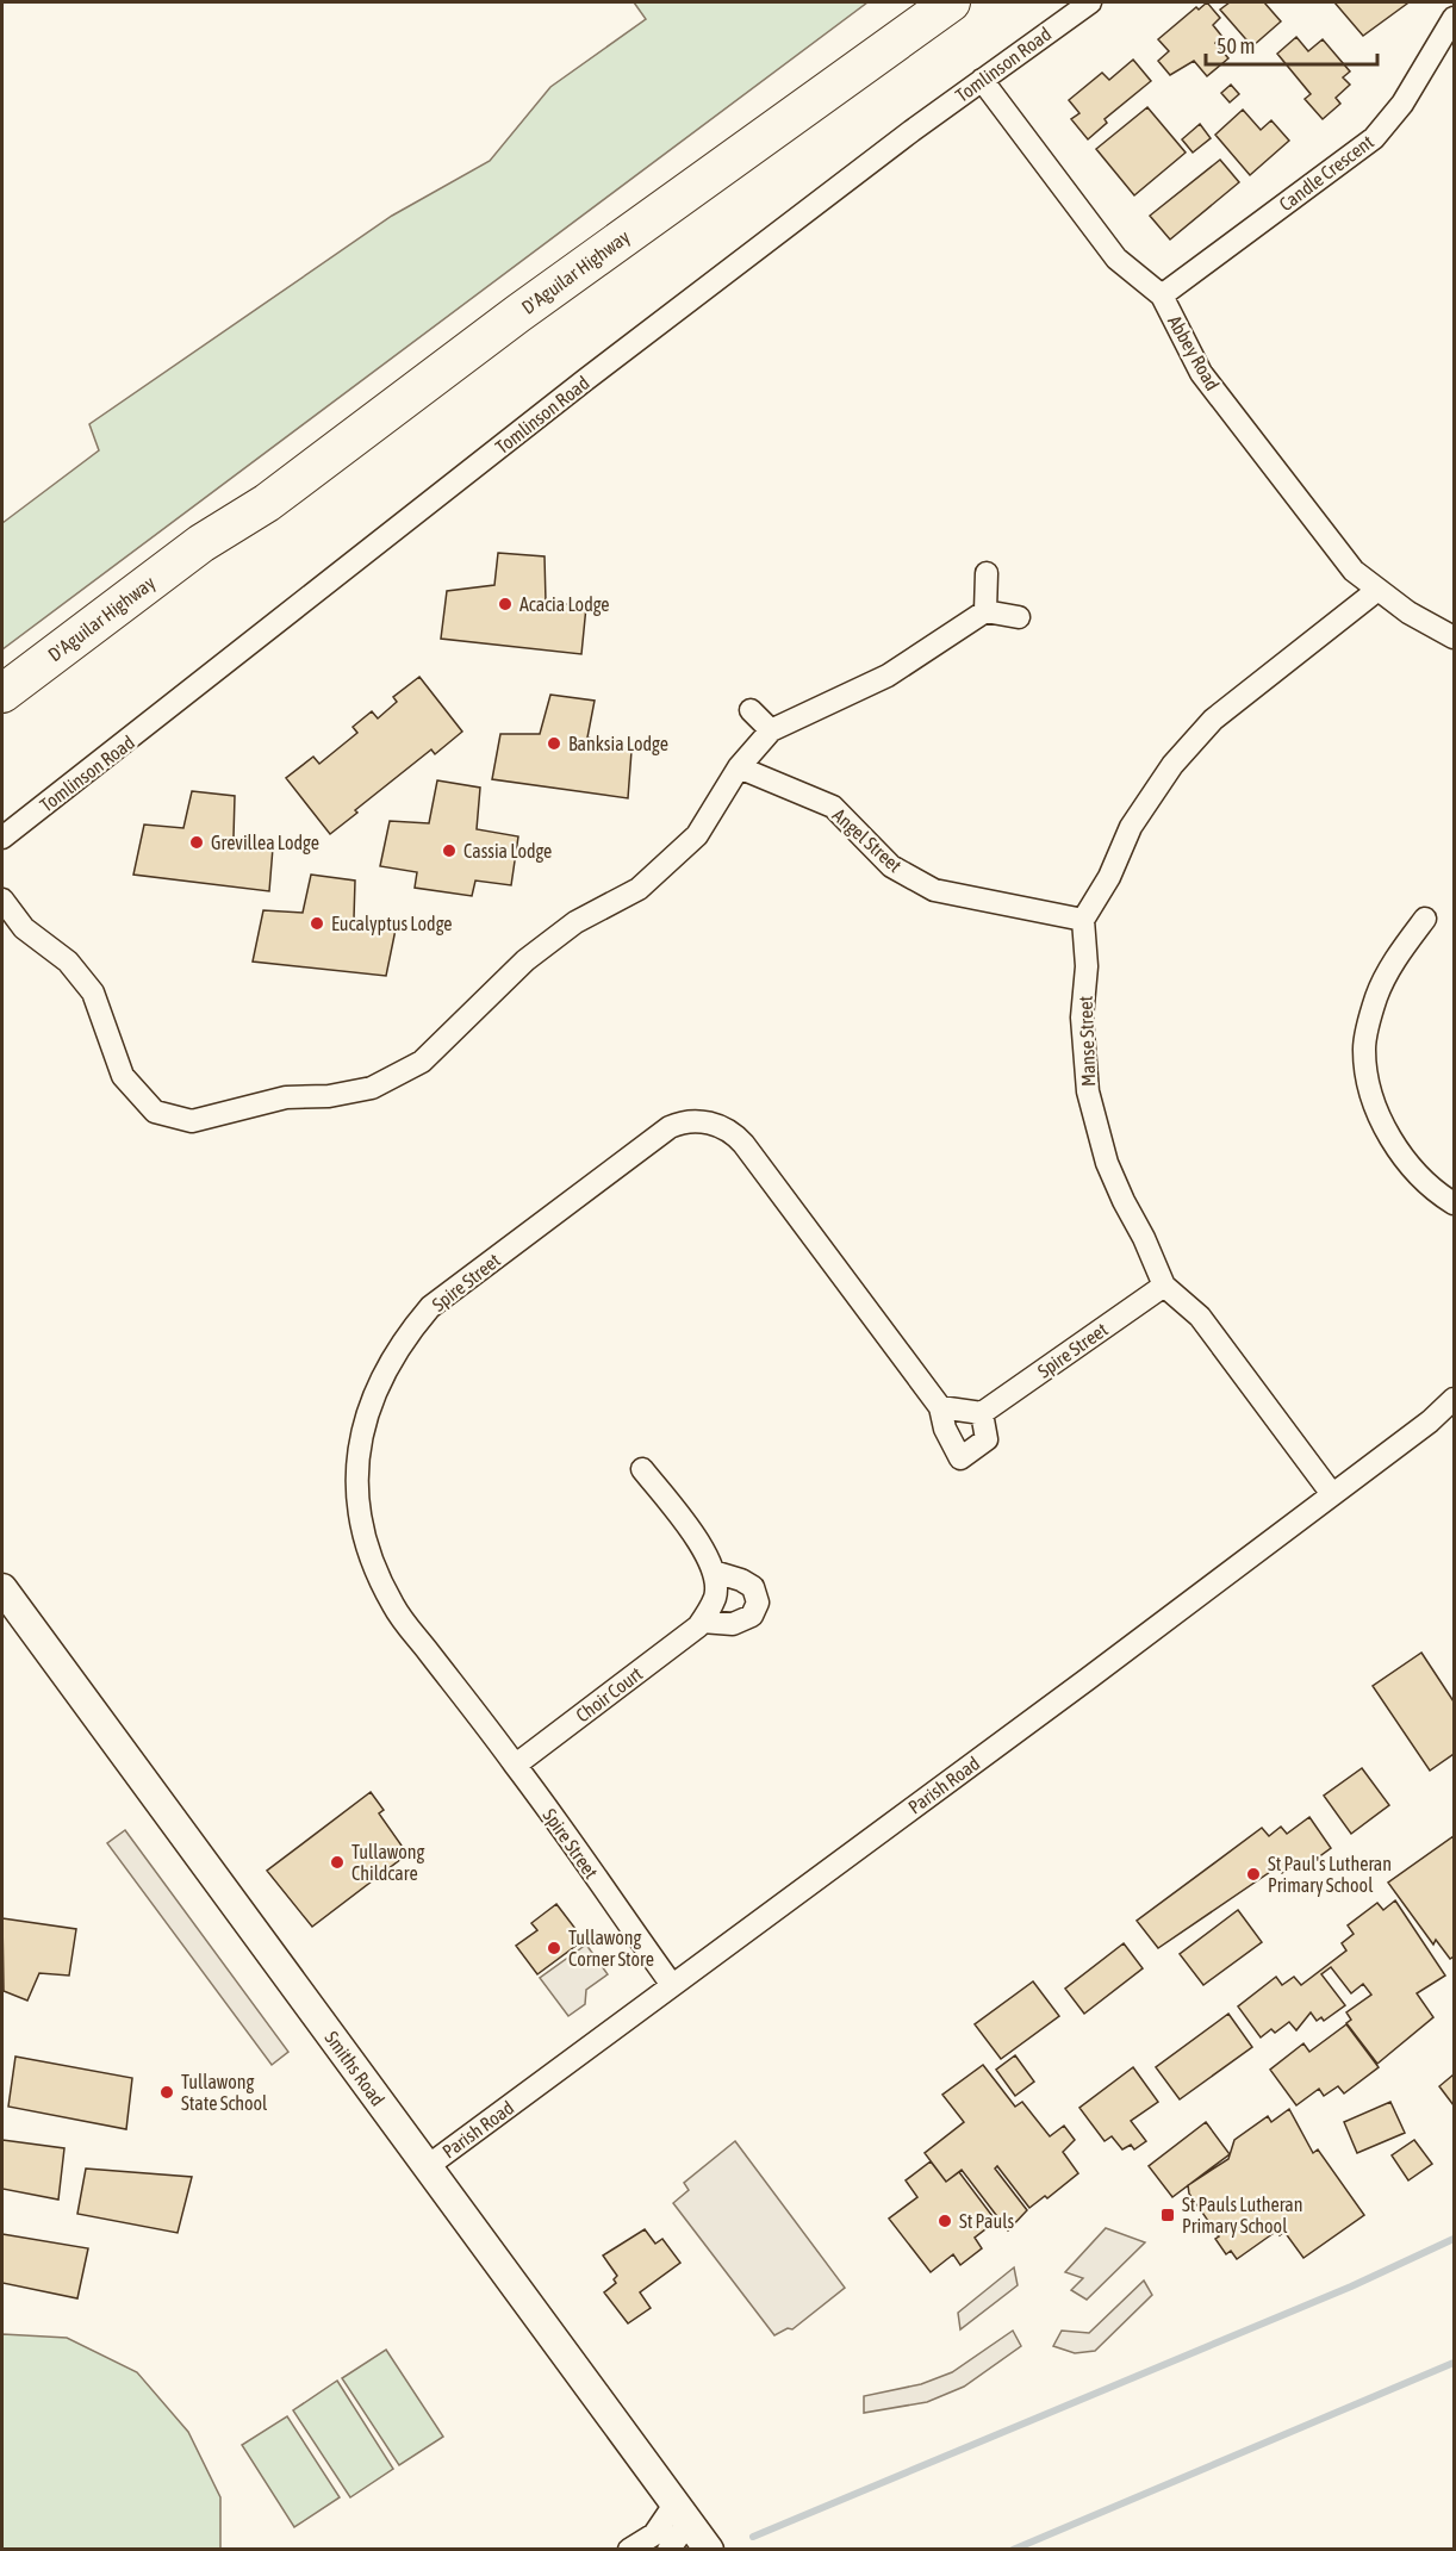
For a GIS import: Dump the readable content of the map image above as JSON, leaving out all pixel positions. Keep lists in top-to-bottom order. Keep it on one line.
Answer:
{"streets":{"highway":["D'Aguilar Highway"],"main road":["Smiths Road"],"street":["Tomlinson Road","Candle Crescent","Abbey Road","Angel Street","Manse Street","Spire Street","Choir Court","Parish Road"]},"crossings":[["Tomlinson Road","Abbey Road"],["Candle Crescent","Abbey Road"],["Angel Street","Manse Street"],["Manse Street","Spire Street"],["Manse Street","Parish Road"],["Spire Street","Choir Court"],["Spire Street","Parish Road"],["Parish Road","Smiths Road"]],"places":{"other":["Acacia Lodge","Banksia Lodge","Grevillea Lodge","Cassia Lodge","Eucalyptus Lodge","Tullawong Childcare","St Paul's Lutheran Primary School","Tullawong Corner Store","Tullawong State School","St Pauls"],"transit":["St Pauls Lutheran Primary School"]},"scale_bar":"50 m"}
